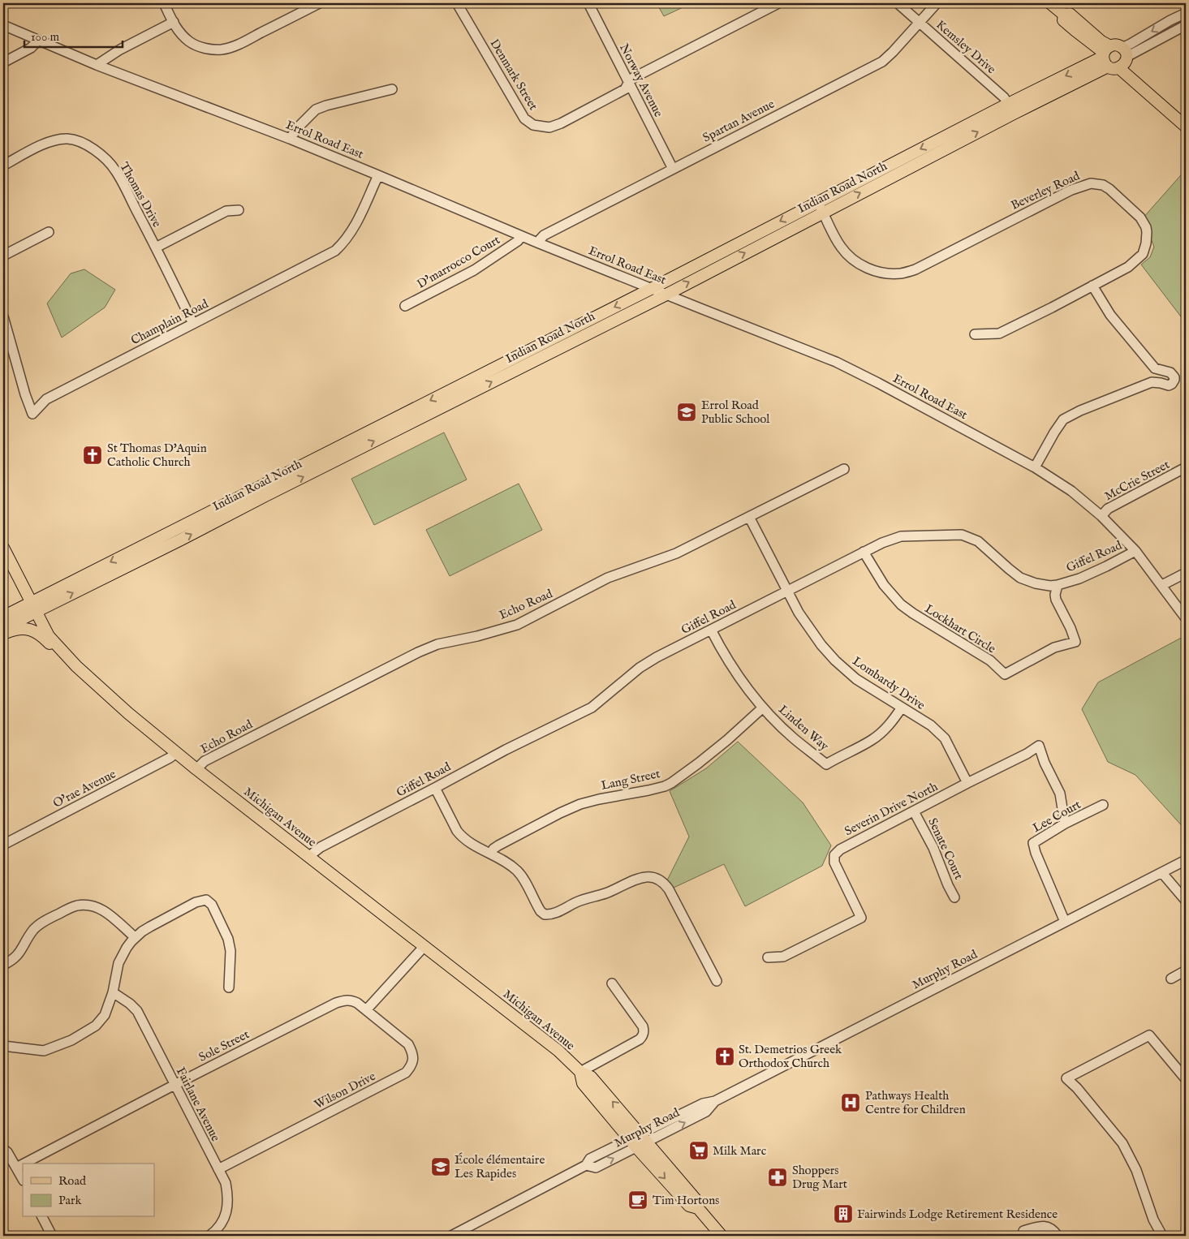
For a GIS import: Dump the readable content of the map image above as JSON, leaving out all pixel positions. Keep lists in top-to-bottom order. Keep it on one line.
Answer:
{"streets":{"main road":["Indian Road North","Michigan Avenue"],"street":["Kemsley Drive","Denmark Street","Norway Avenue","Spartan Avenue","Errol Road East","Beverley Road","Thomas Drive","D'marrocco Court","Champlain Road","McCrie Street","Giffel Road","Echo Road","Lockhart Circle","Lombardy Drive","Linden Way","Lang Street","O'rae Avenue","Severin Drive North","Lee Court","Senate Court","Murphy Road","Sole Street","Wilson Drive","Fairlane Avenue"]},"crossings":[["Kemsley Drive","Spartan Avenue"],["Kemsley Drive","Indian Road North"],["Denmark Street","Norway Avenue"],["Norway Avenue","Spartan Avenue"],["Spartan Avenue","Errol Road East"],["Errol Road East","Indian Road North"],["Errol Road East","D'marrocco Court"],["Errol Road East","Champlain Road"],["Errol Road East","McCrie Street"],["Errol Road East","Giffel Road"],["Indian Road North","Beverley Road"],["Indian Road North","Michigan Avenue"],["Thomas Drive","Champlain Road"],["Giffel Road","Lockhart Circle"],["Giffel Road","Lombardy Drive"],["Giffel Road","Linden Way"],["Giffel Road","Michigan Avenue"],["Echo Road","Lombardy Drive"],["Echo Road","Michigan Avenue"],["Lombardy Drive","Linden Way"],["Lombardy Drive","Severin Drive North"],["Linden Way","Lang Street"],["O'rae Avenue","Michigan Avenue"],["Severin Drive North","Lee Court"],["Severin Drive North","Senate Court"],["Lee Court","Murphy Road"],["Michigan Avenue","Murphy Road"],["Sole Street","Wilson Drive"],["Sole Street","Fairlane Avenue"],["Wilson Drive","Fairlane Avenue"]],"places":{"school or university":["Errol Road Public School","École élémentaire Les Rapides"],"church":["St Thomas D'Aquin Catholic Church","St. Demetrios Greek Orthodox Church"],"hospital":["Pathways Health Centre for Children"],"supermarket":["Milk Marc"],"pharmacy":["Shoppers Drug Mart"],"cafe":["Tim Hortons"],"building":["Fairwinds Lodge Retirement Residence"]},"legend":["Road","Park"],"scale_bar":"100 m"}
